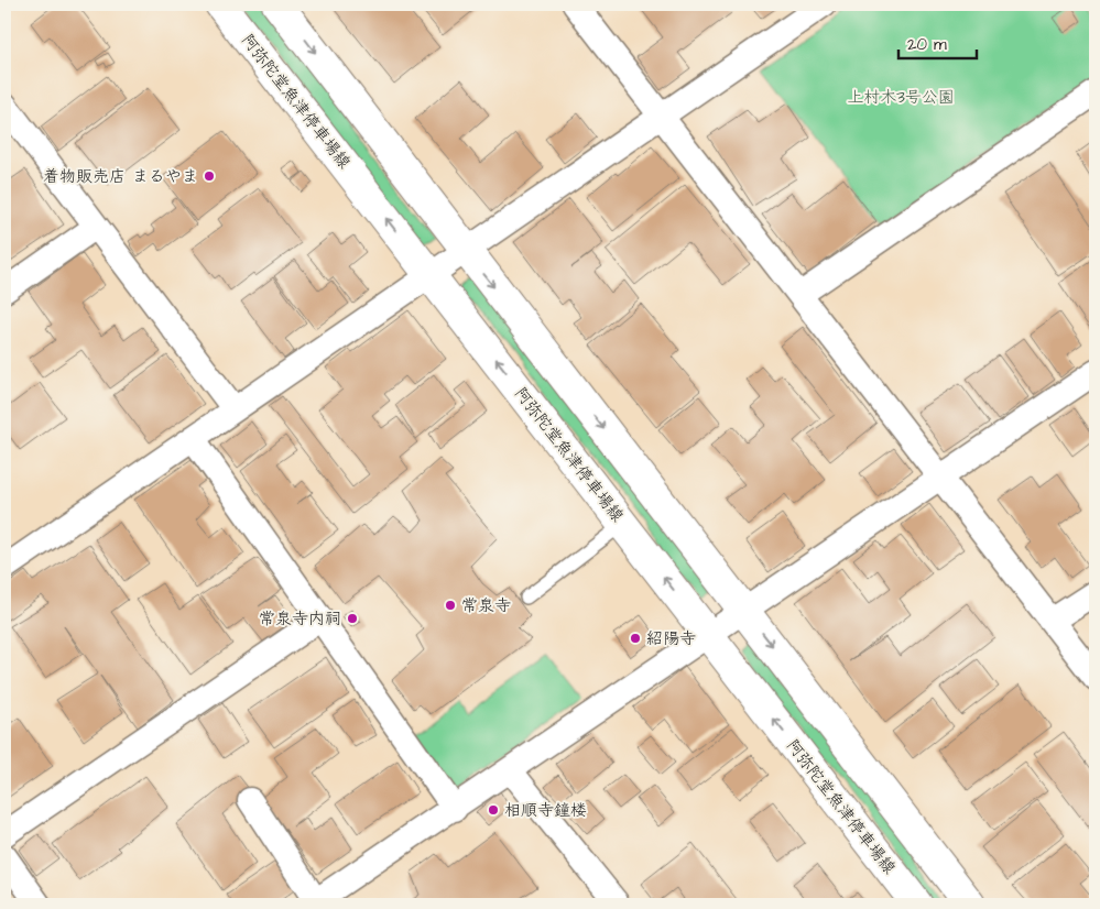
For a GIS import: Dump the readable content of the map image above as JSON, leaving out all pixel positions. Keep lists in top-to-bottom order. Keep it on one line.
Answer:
{"streets":{"main road":["阿弥陀堂魚津停車場線"]},"parks":["上村木3号公園"],"places":["着物販売店 まるやま","常泉寺","常泉寺内祠","紹陽寺","相順寺鐘楼"],"scale_bar":"20 m"}
